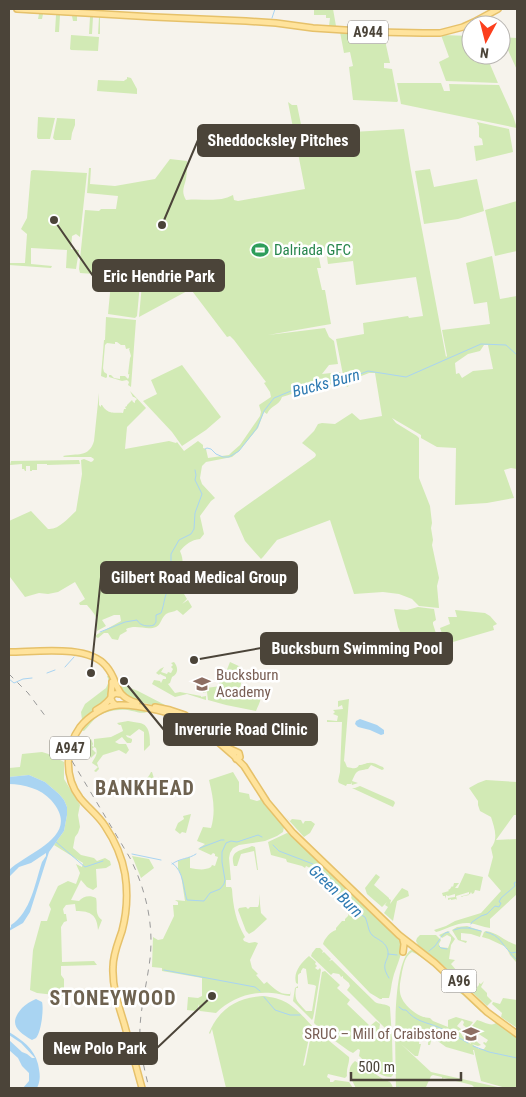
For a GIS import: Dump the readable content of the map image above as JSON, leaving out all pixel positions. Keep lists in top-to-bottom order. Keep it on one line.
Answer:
{"streets":{"main road":["A944","A947","A96"]},"crossings":[["A947","A96"]],"districts":["BANKHEAD","STONEYWOOD"],"water":["Bucks Burn","Green Burn"],"places":{"other":["Eric Hendrie Park","Sheddocksley Pitches","Bucksburn Swimming Pool","Gilbert Road Medical Group","Inverurie Road Clinic","New Polo Park"],"sports":["Dalriada GFC"],"school or university":["Bucksburn Academy","SRUC – Mill of Craibstone"]},"scale_bar":"500 m","north":"bottom"}
